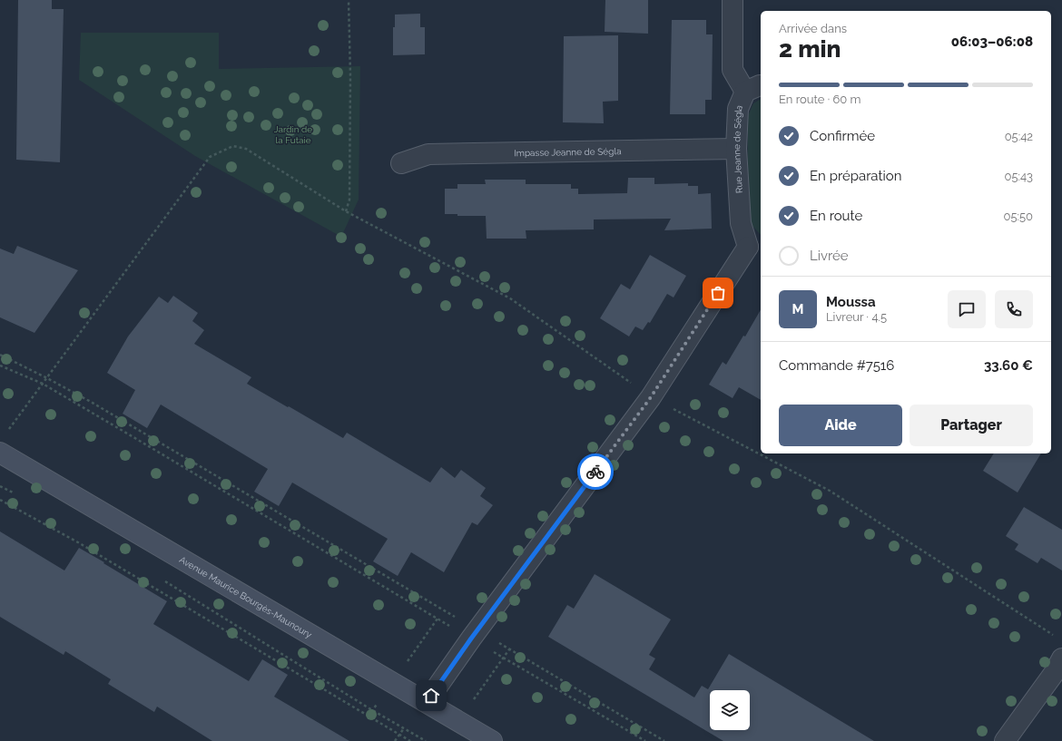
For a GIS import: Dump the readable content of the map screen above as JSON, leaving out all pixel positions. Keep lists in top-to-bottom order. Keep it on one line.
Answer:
{"streets":{"street":["Rue Jeanne de Ségla","Impasse Jeanne de Ségla","Avenue Maurice Bourgès-Maunoury"]},"crossings":[["Rue Jeanne de Ségla","Impasse Jeanne de Ségla"],["Rue Jeanne de Ségla","Avenue Maurice Bourgès-Maunoury"]],"parks":["Jardin de la Futaie"],"page":{"heading":["2 min","Arrivée dans","06:03–06:08"],"panel":["Moussa","Livreur · 4.5","Commande #7516","33.60 €"],"bar":"En route · 60 m","list":[["Confirmée","05:42"],["En préparation","05:43"],["En route","05:50"],"Livrée"],"round":"M","buttons":["Aide","Partager"]}}
